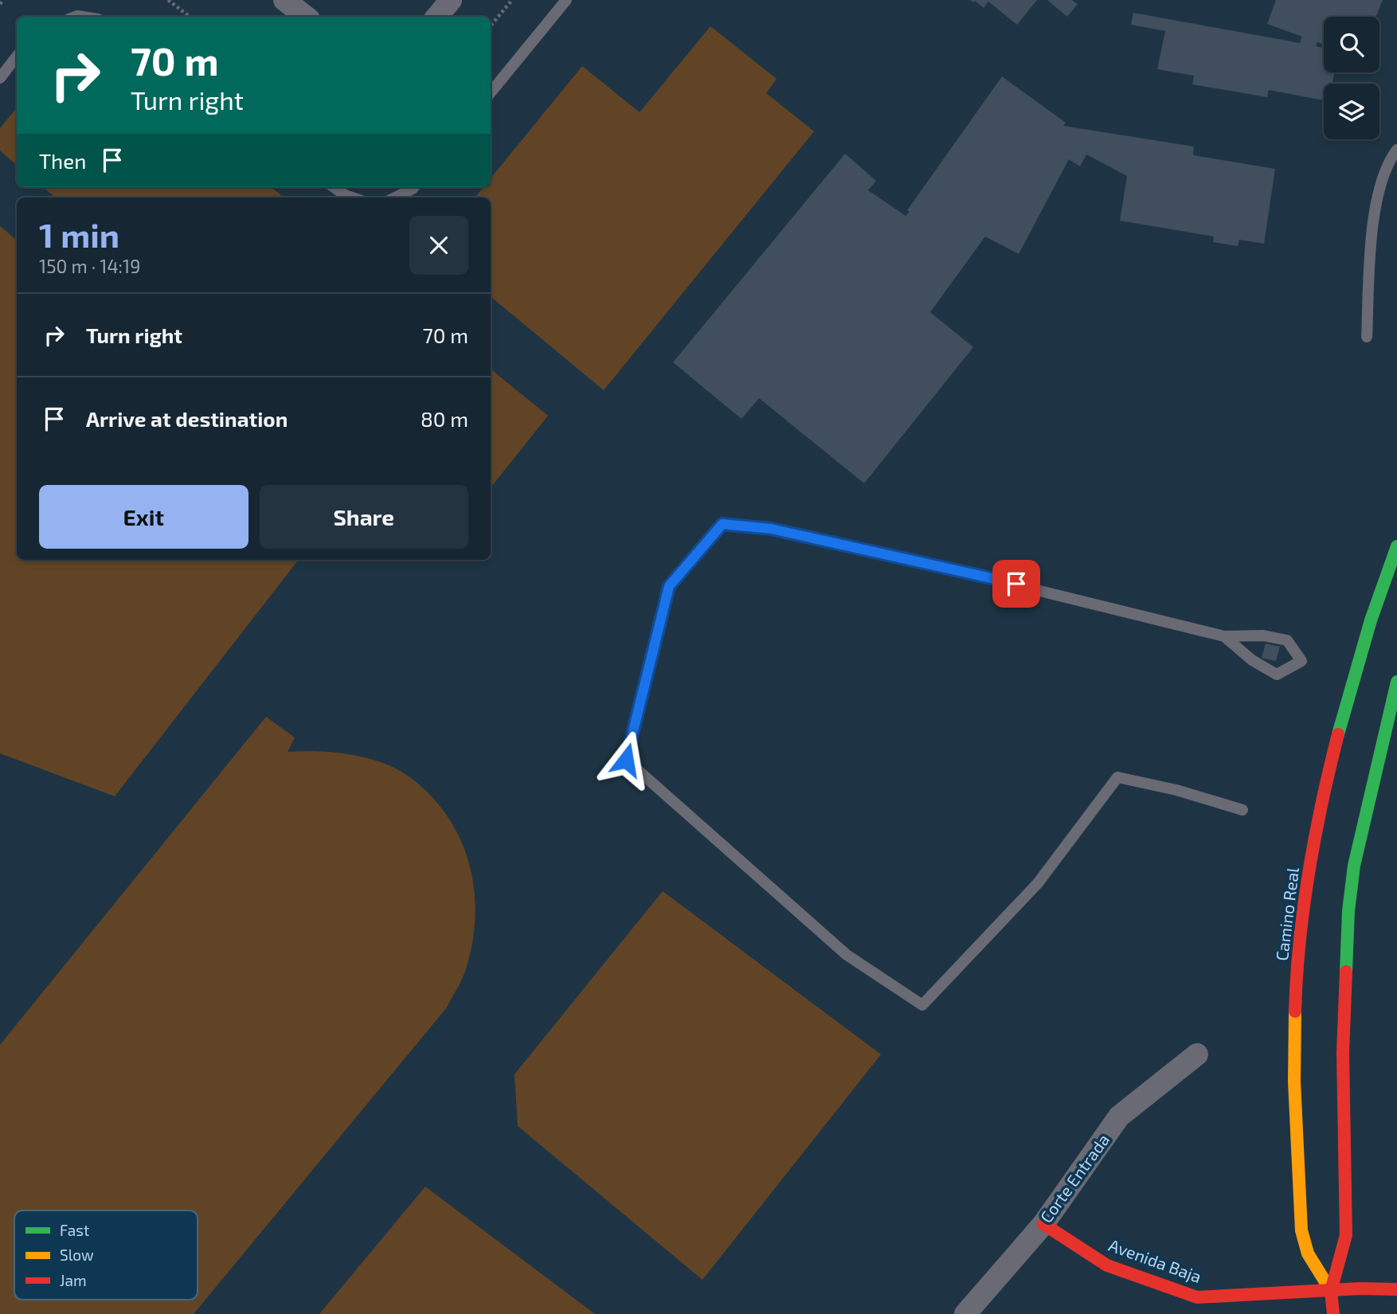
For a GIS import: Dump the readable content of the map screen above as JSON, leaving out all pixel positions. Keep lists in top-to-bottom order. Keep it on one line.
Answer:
{"streets":{"main road":["Camino Real","Avenida Baja"],"street":["Corte Entrada"]},"crossings":[["Camino Real","Avenida Baja"],["Corte Entrada","Avenida Baja"]],"legend":["Fast","Slow","Jam"],"page":{"turn":["70 m","Turn right"],"then":"Then","heading":["1 min","150 m · 14:19"],"list":[{"name":"Turn right","value":"70 m"},{"name":"Arrive at destination","value":"80 m"}],"buttons":["Exit","Share"]}}
